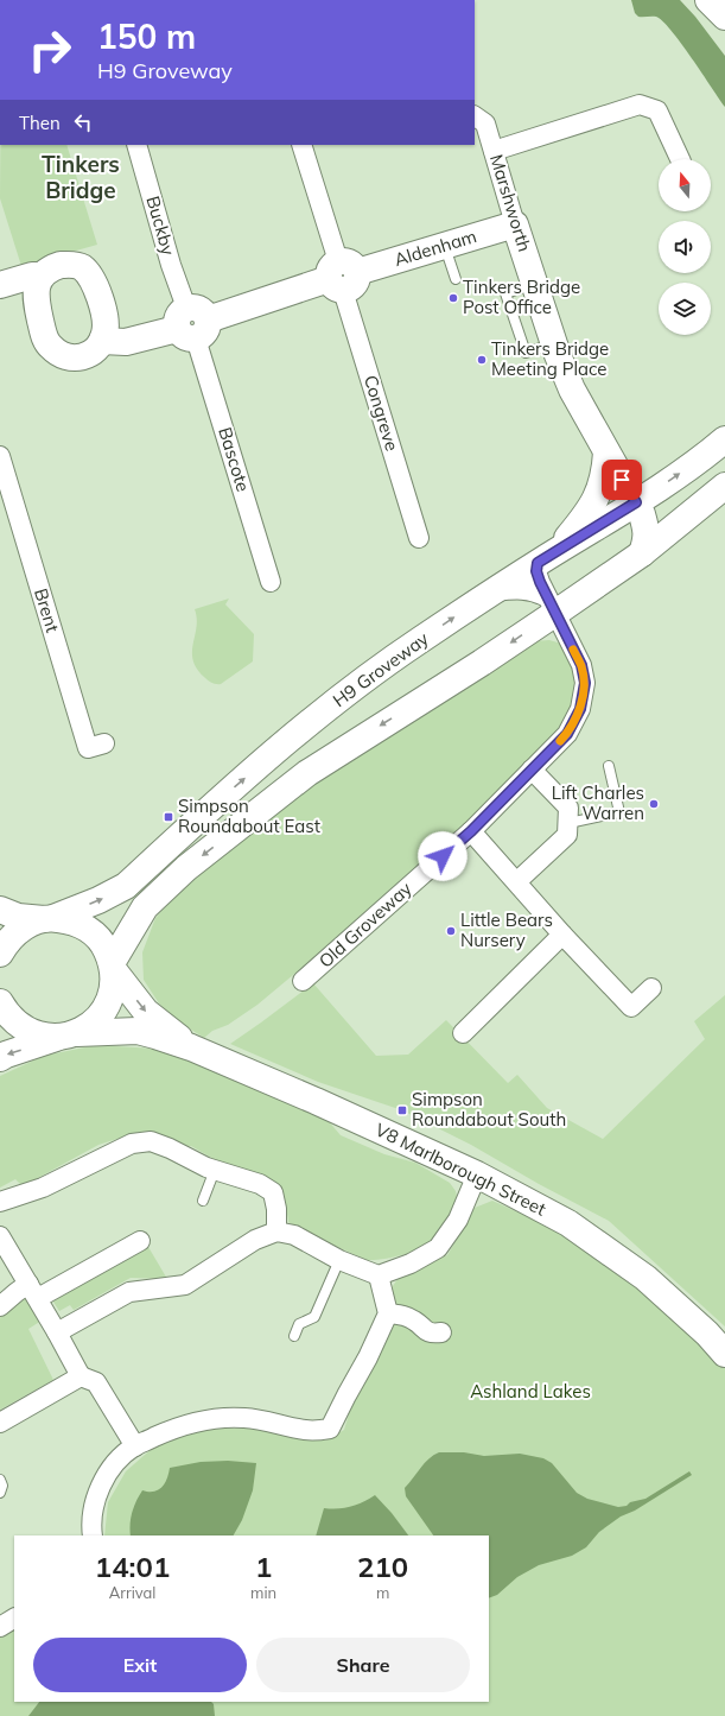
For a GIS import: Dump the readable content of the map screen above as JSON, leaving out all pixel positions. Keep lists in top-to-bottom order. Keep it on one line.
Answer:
{"streets":{"street":["Marshworth","Buckby","Aldenham","Congreve","Bascote","Brent","H9 Groveway","Old Groveway","V8 Marlborough Street"]},"crossings":[["Marshworth","Aldenham"],["Buckby","Aldenham"],["Buckby","Bascote"],["Aldenham","Congreve"],["Aldenham","Bascote"],["H9 Groveway","Old Groveway"],["H9 Groveway","V8 Marlborough Street"]],"districts":["Tinkers Bridge"],"parks":["Ashland Lakes"],"places":{"other":["Tinkers Bridge Post Office","Tinkers Bridge Meeting Place","Lift Charles Warren","Little Bears Nursery"],"transit":["Simpson Roundabout East","Simpson Roundabout South"]},"north":"top","page":{"turn":["150 m","H9 Groveway"],"then":"Then","eta":["14:01","Arrival","1","min","210","m"],"buttons":["Exit","Share"]}}
